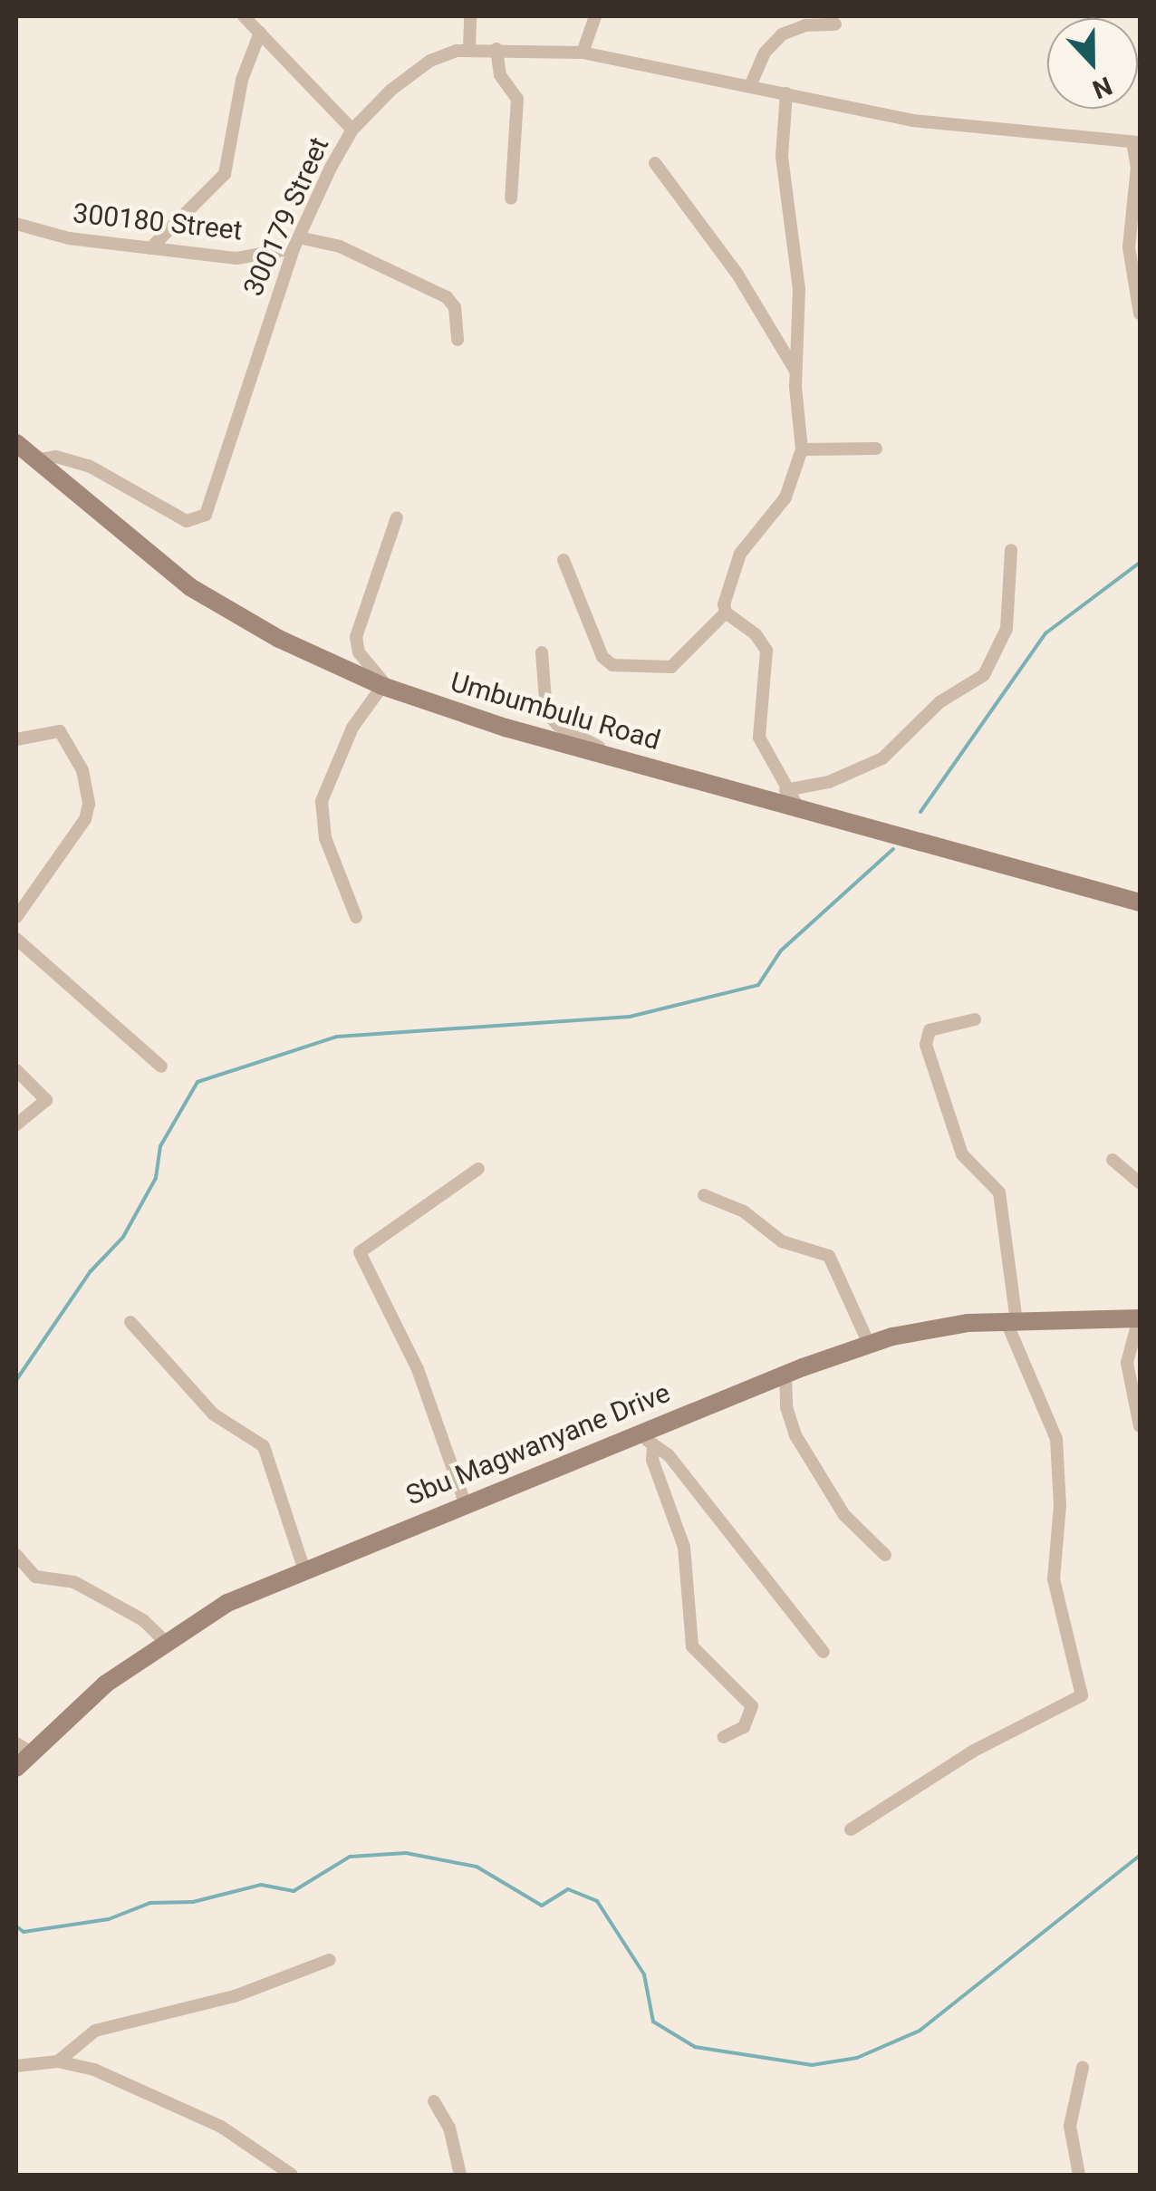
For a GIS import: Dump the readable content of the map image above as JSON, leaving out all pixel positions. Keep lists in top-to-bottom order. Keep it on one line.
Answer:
{"streets":{"main road":["Umbumbulu Road","Sbu Magwanyane Drive"],"street":["300179 Street","300180 Street"]},"crossings":[["300179 Street","300180 Street"],["300179 Street","Umbumbulu Road"]],"north":"bottom"}
